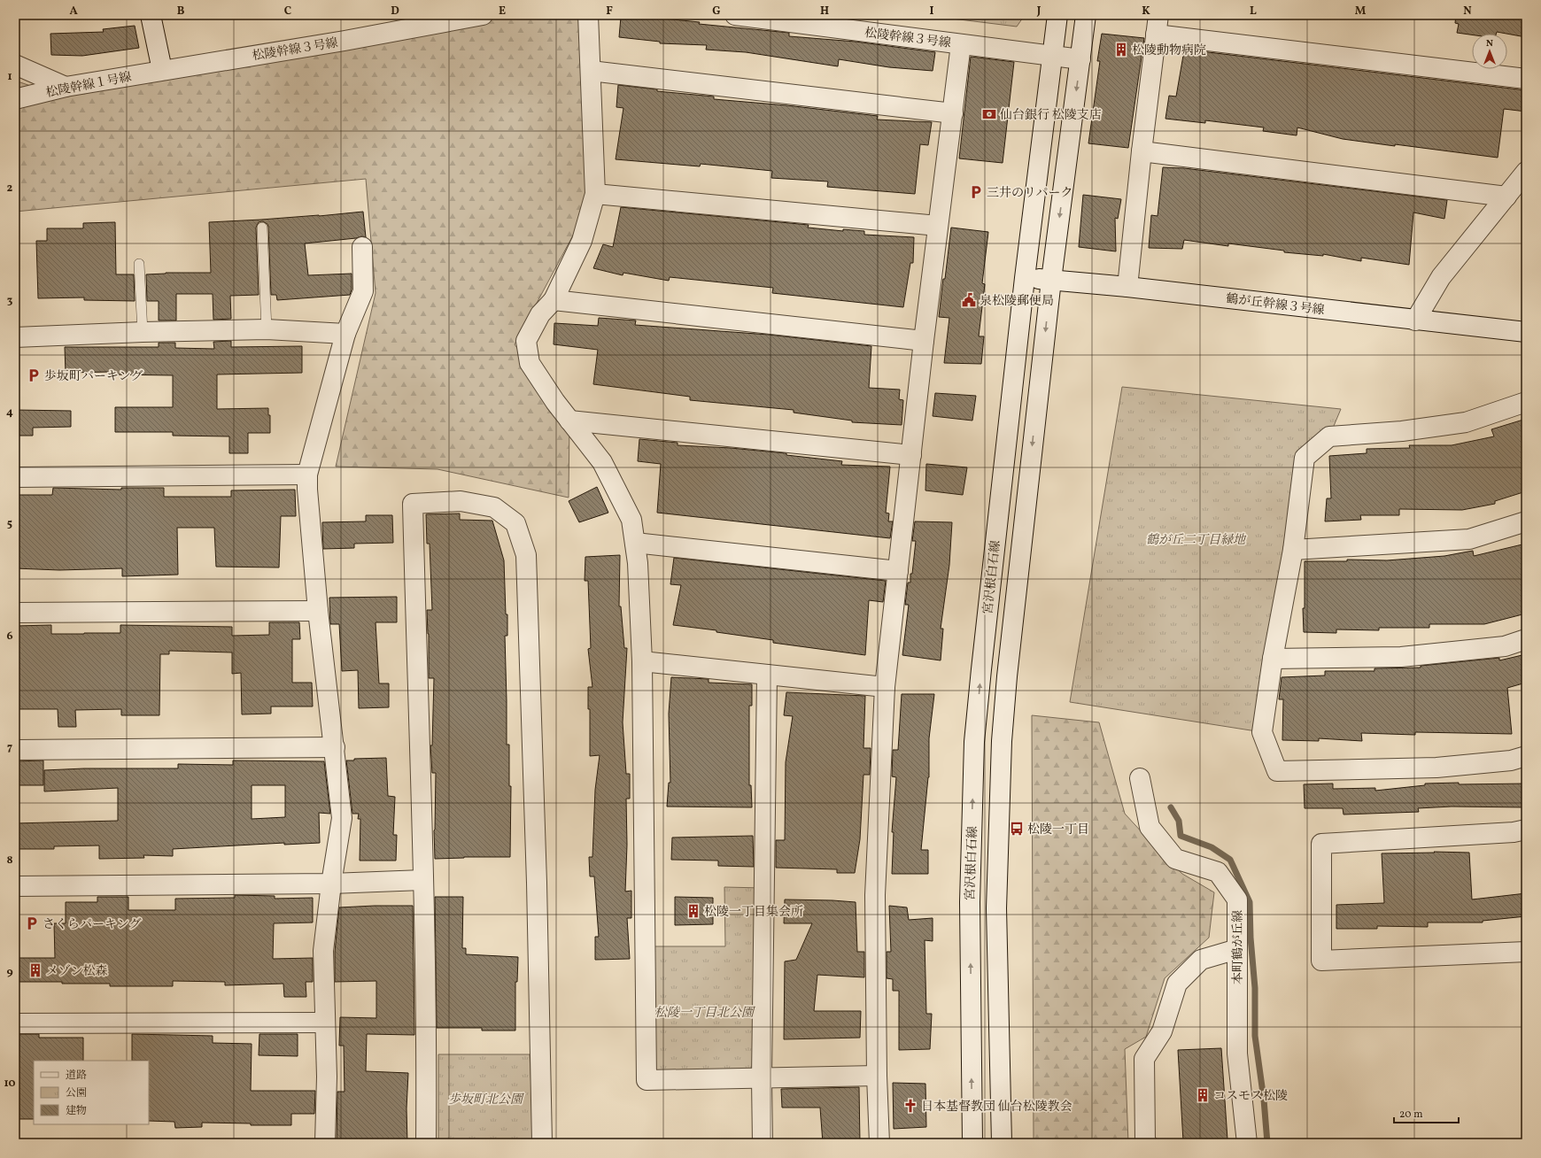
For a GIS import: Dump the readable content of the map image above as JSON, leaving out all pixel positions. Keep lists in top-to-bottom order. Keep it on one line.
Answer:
{"streets":{"street":["松陵幹線３号線","松陵幹線１号線","鶴が丘幹線３号線","宮沢根白石線","本町鶴が丘線"]},"crossings":[["松陵幹線３号線","松陵幹線１号線"],["松陵幹線３号線","宮沢根白石線"],["鶴が丘幹線３号線","宮沢根白石線"]],"parks":["鶴が丘二丁目緑地","松陵一丁目北公園","歩坂町北公園"],"places":{"building":["松陵動物病院","松陵一丁目集会所","メゾン松森","コスモス松陵"],"bank":["仙台銀行 松陵支店"],"parking":["三井のリパーク","歩坂町パーキング","さくらパーキング"],"public building":["泉松陵郵便局"],"bus stop":["松陵一丁目"],"church":["日本基督教団 仙台松陵教会"]},"legend":["道路","公園","建物"],"scale_bar":"20 m","north":"top","grid":{"columns":["A","B","C","D","E","F","G","H","I","J","K","L","M","N"],"rows":["1","2","3","4","5","6","7","8","9","10"]}}
